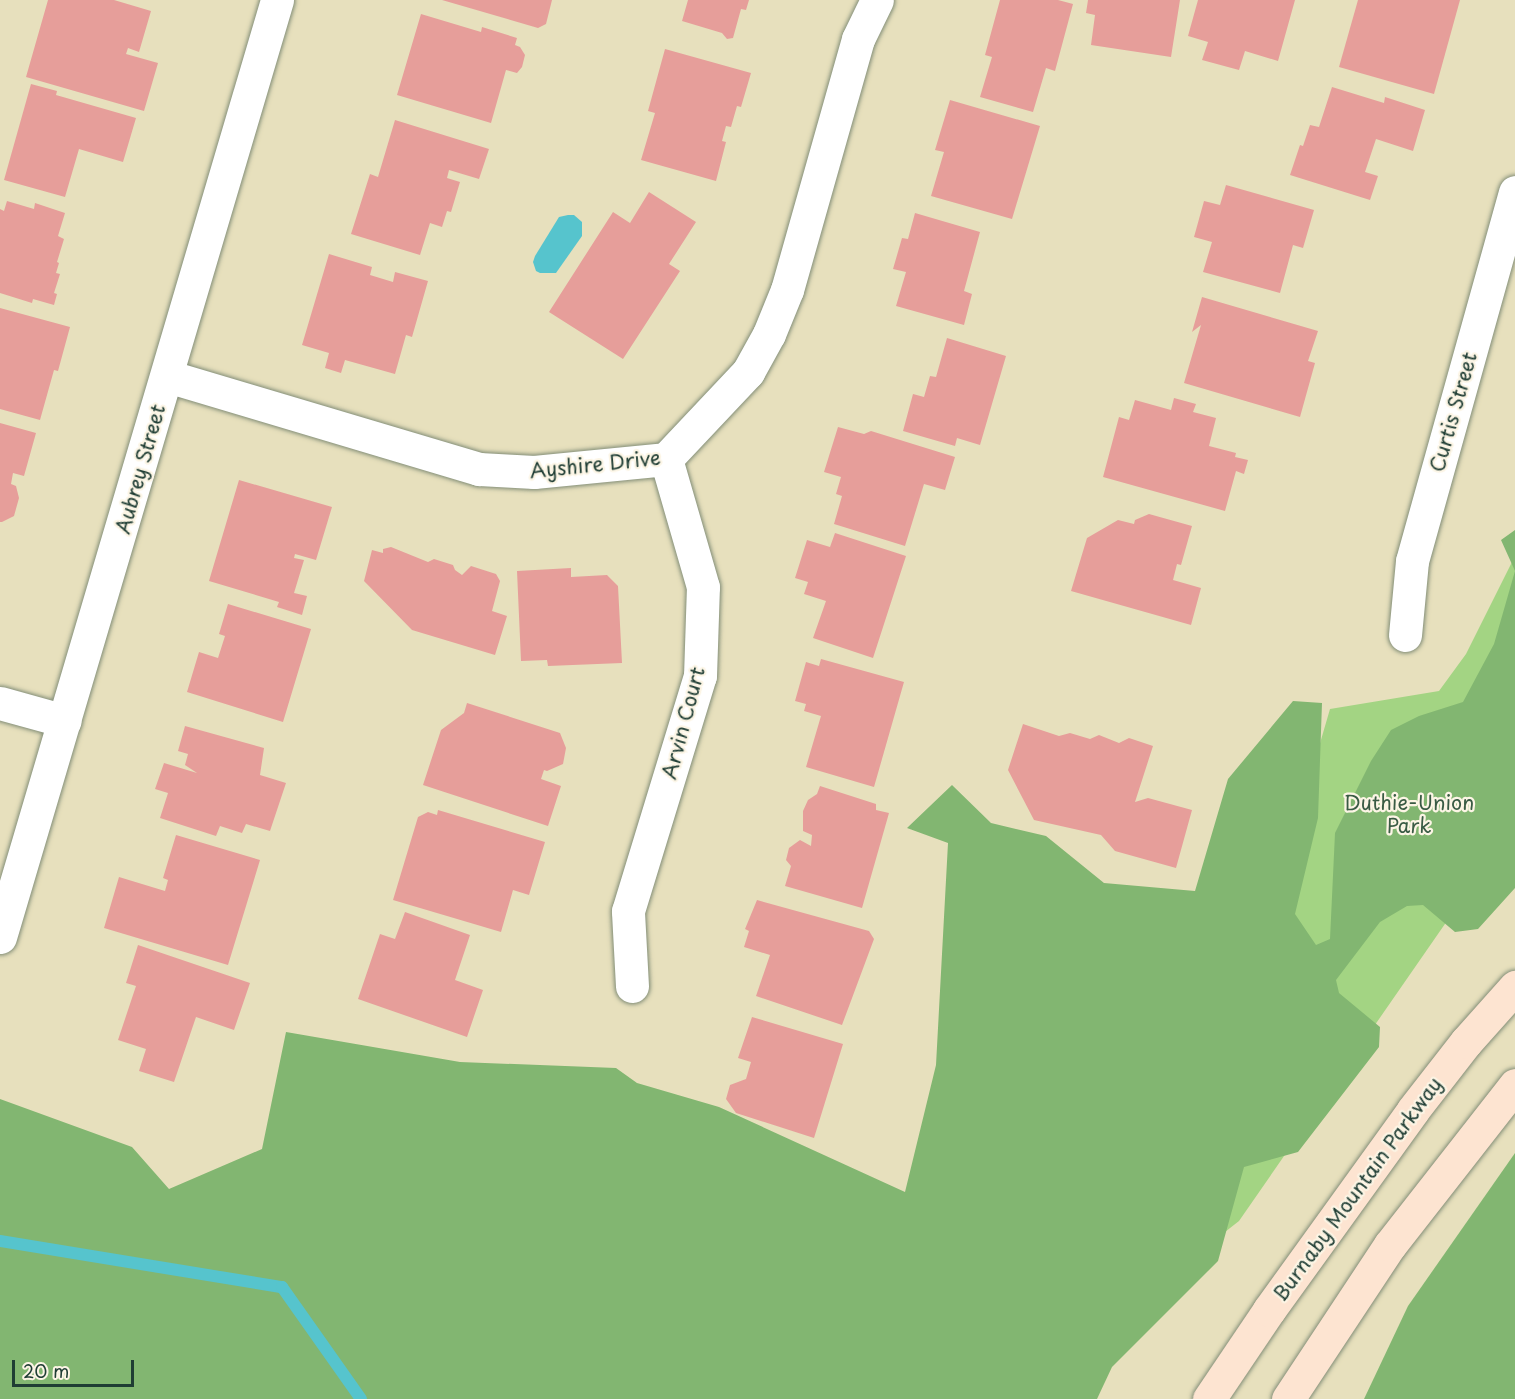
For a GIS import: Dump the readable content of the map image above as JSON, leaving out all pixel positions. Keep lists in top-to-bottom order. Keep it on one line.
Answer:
{"streets":{"main road":["Burnaby Mountain Parkway"],"street":["Curtis Street","Ayshire Drive","Aubrey Street","Arvin Court"]},"crossings":[["Ayshire Drive","Aubrey Street"],["Ayshire Drive","Arvin Court"]],"parks":["Duthie-Union Park"],"scale_bar":"20 m"}
